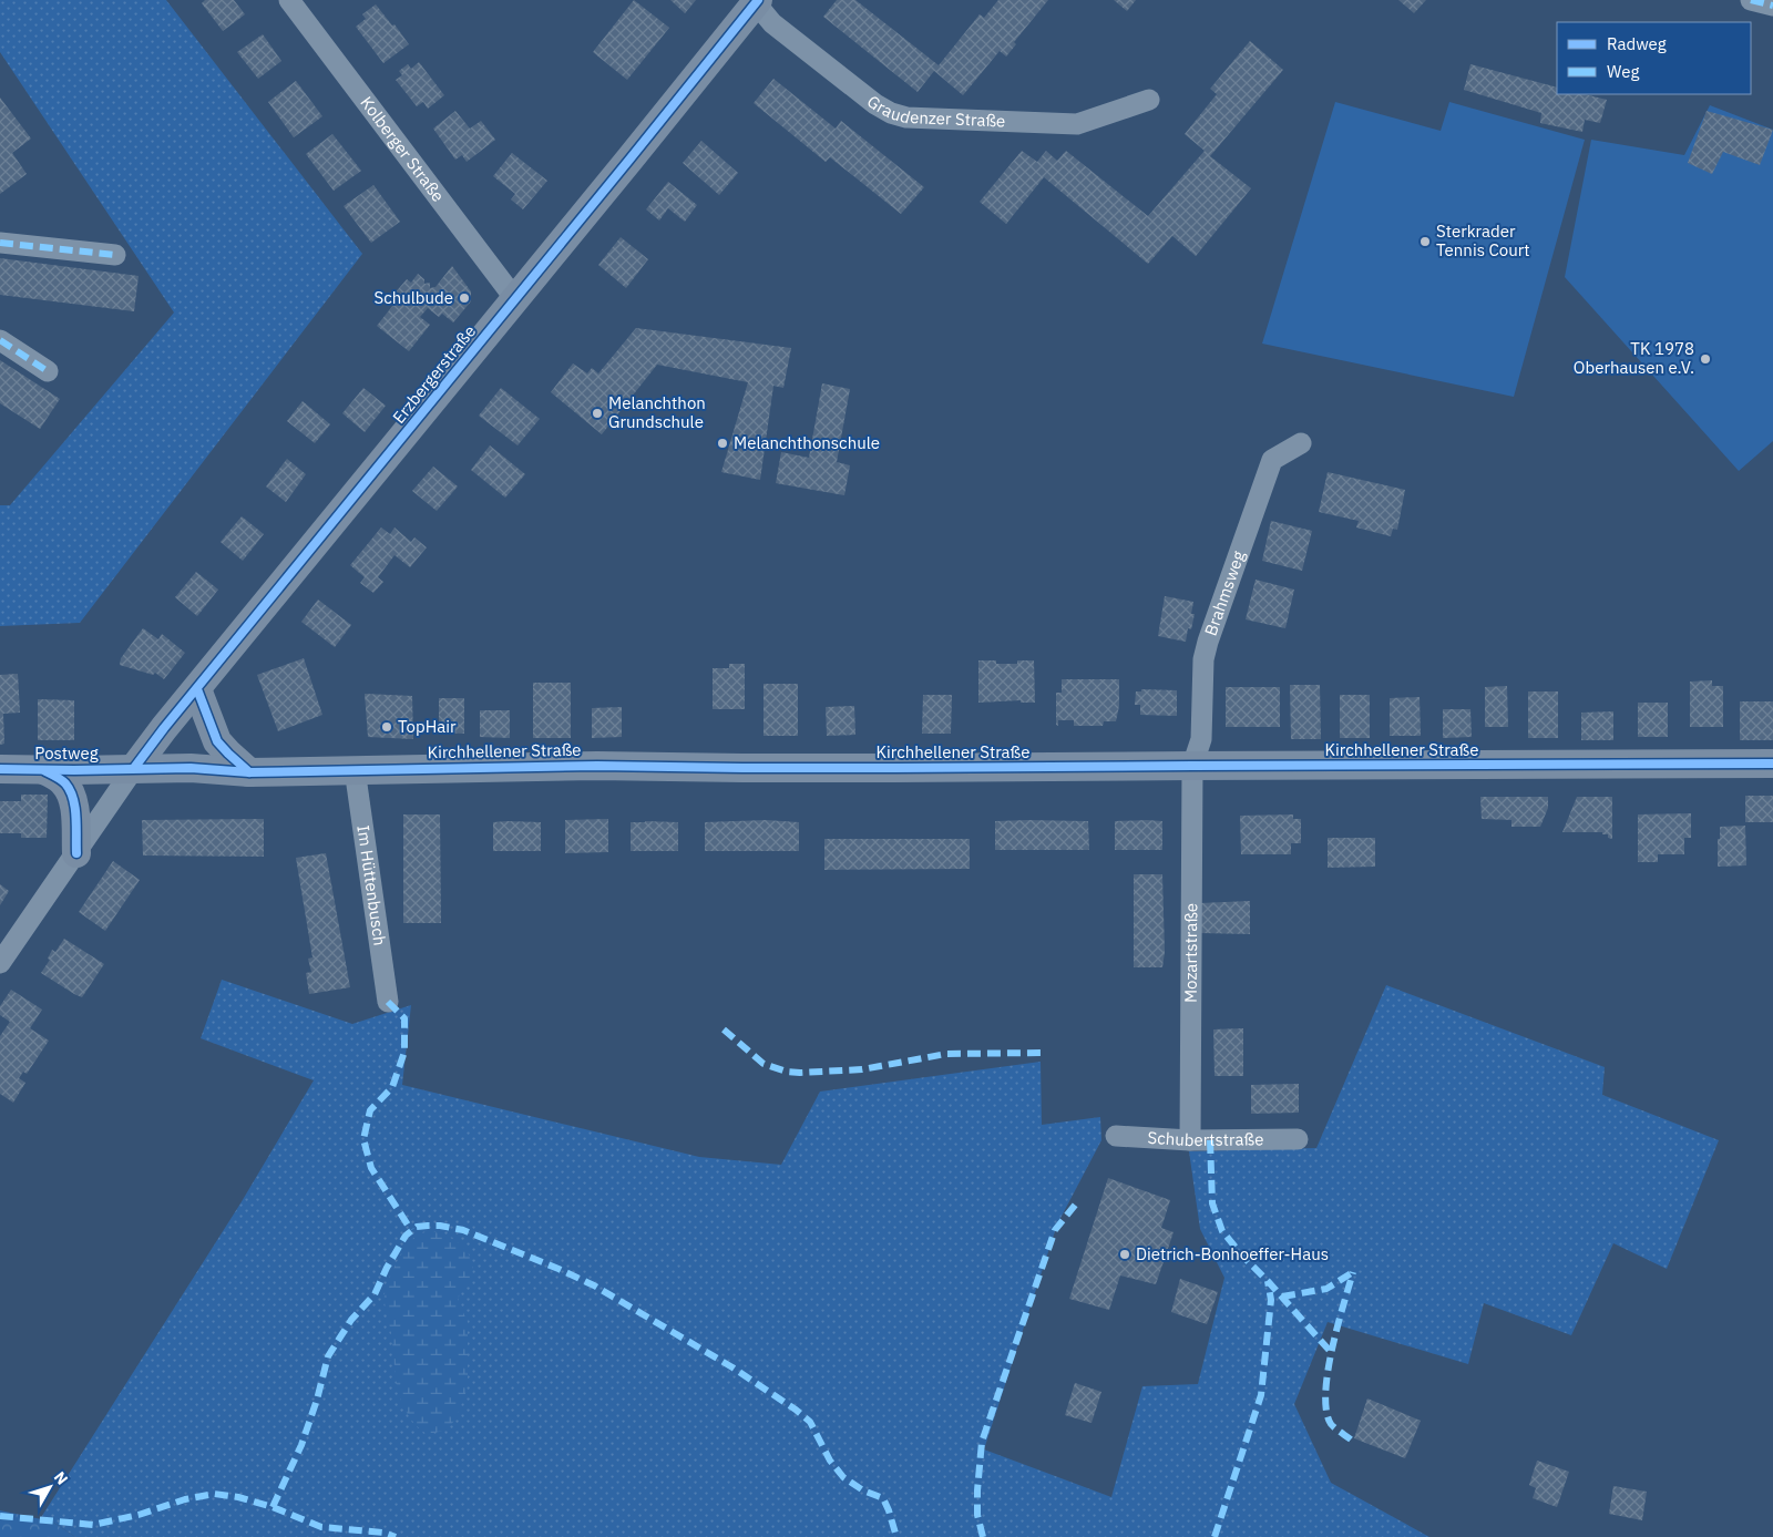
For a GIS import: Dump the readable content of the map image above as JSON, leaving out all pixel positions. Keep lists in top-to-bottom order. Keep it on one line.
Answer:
{"streets":{"main road":["Erzbergerstraße","Kirchhellener Straße","Postweg"],"street":["Graudenzer Straße","Kolberger Straße","Brahmsweg","Im Hüttenbusch","Mozartstraße","Schubertstraße"]},"crossings":[["Graudenzer Straße","Erzbergerstraße"],["Kolberger Straße","Erzbergerstraße"],["Erzbergerstraße","Kirchhellener Straße"],["Erzbergerstraße","Postweg"],["Brahmsweg","Kirchhellener Straße"],["Brahmsweg","Mozartstraße"],["Kirchhellener Straße","Postweg"],["Kirchhellener Straße","Im Hüttenbusch"],["Kirchhellener Straße","Mozartstraße"],["Mozartstraße","Schubertstraße"]],"places":["Sterkrader Tennis Court","Schulbude","TK 1978 Oberhausen e.V.","Melanchthon Grundschule","Melanchthonschule","TopHair","Dietrich-Bonhoeffer-Haus"],"legend":["Radweg","Weg"],"north":"top right"}
